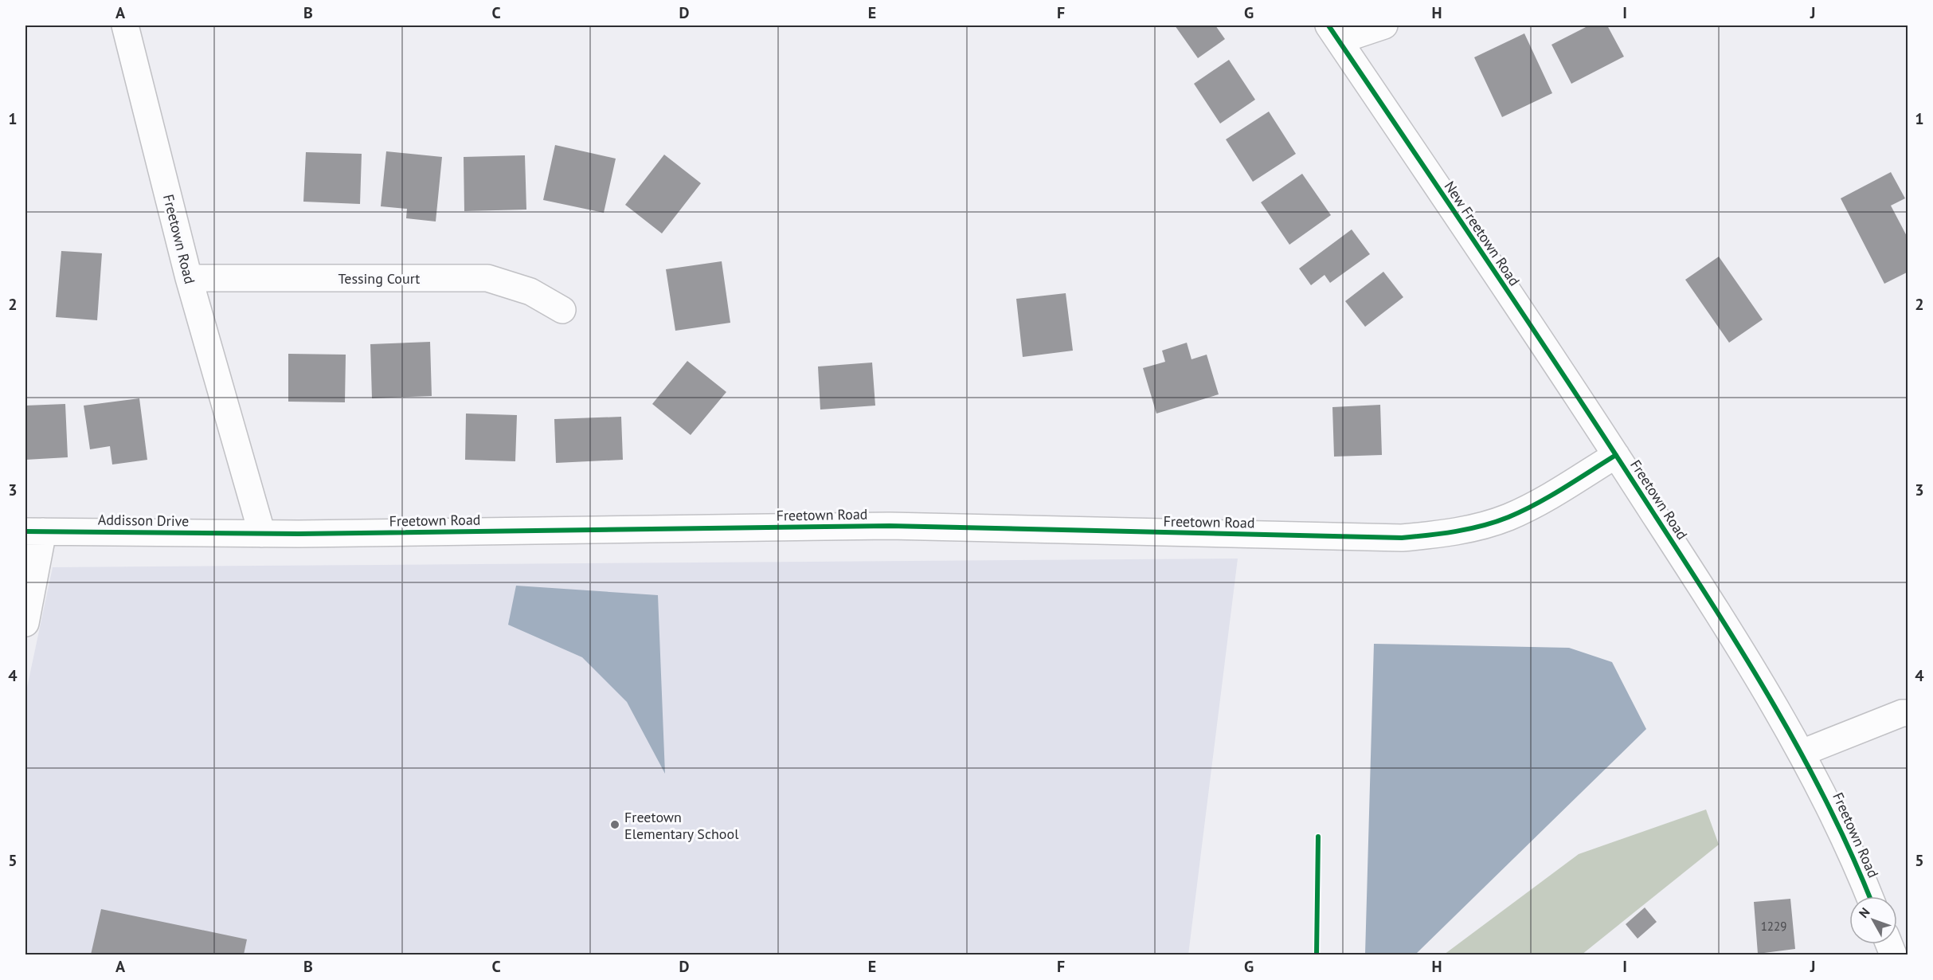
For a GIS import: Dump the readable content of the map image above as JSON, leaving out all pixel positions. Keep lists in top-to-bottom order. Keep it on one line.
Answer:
{"streets":{"street":["New Freetown Road","Freetown Road","Tessing Court","Addisson Drive"]},"crossings":[["New Freetown Road","Freetown Road"],["Freetown Road","Tessing Court"],["Freetown Road","Addisson Drive"]],"places":["Freetown Elementary School"],"house_numbers":["1229"],"north":"top left","grid":{"columns":["A","B","C","D","E","F","G","H","I","J"],"rows":["1","2","3","4","5"]}}
